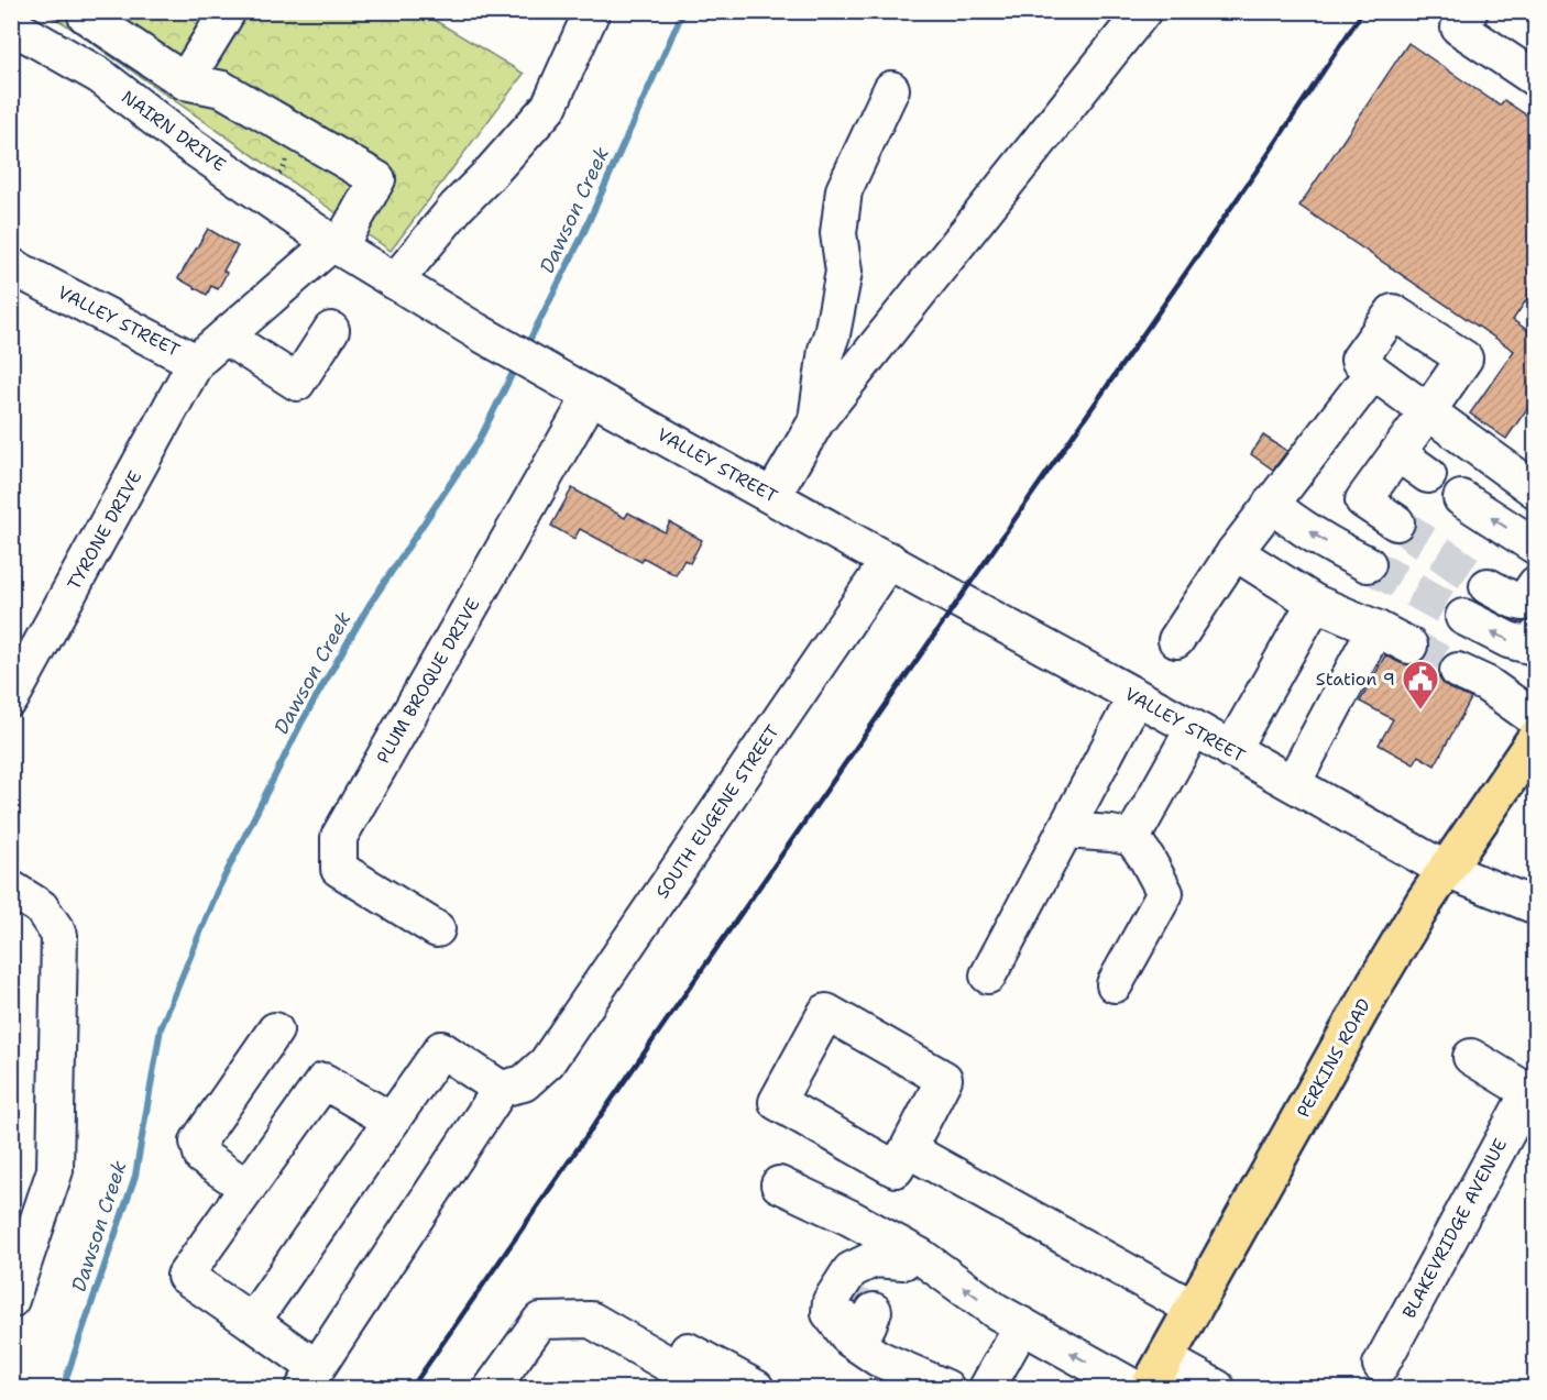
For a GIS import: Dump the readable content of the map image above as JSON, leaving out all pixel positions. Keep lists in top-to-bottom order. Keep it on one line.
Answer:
{"streets":{"main road":["PERKINS ROAD"],"street":["NAIRN DRIVE","VALLEY STREET","TYRONE DRIVE","PLUM BROQUE DRIVE","SOUTH EUGENE STREET","BLAKEVRIDGE AVENUE"]},"crossings":[["NAIRN DRIVE","VALLEY STREET"],["VALLEY STREET","TYRONE DRIVE"],["VALLEY STREET","PLUM BROQUE DRIVE"],["VALLEY STREET","SOUTH EUGENE STREET"],["VALLEY STREET","PERKINS ROAD"]],"water":["Dawson Creek"],"places":{"public building":["Station 9"]}}
